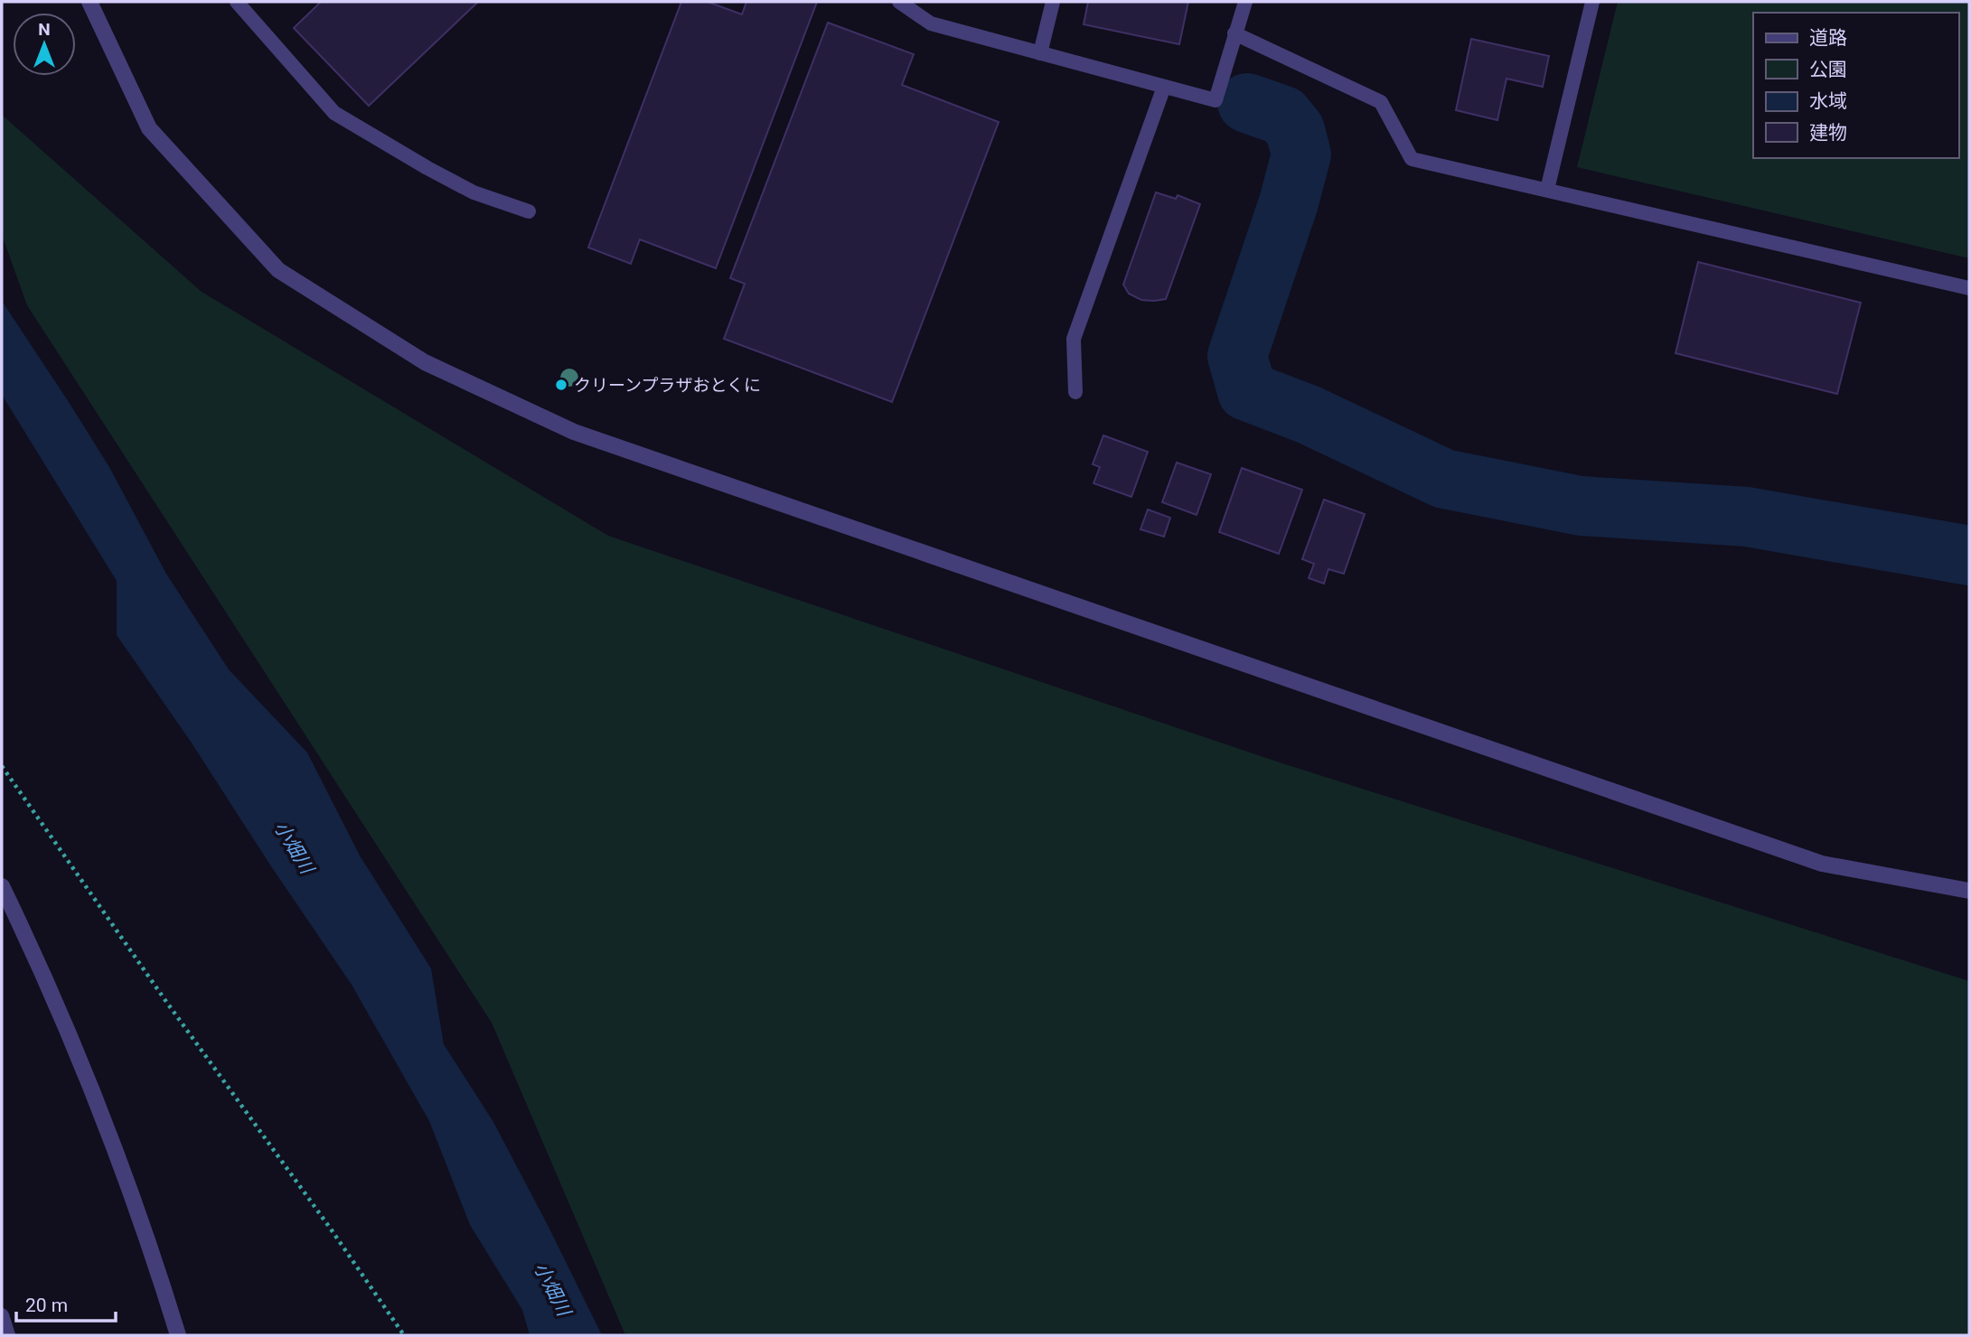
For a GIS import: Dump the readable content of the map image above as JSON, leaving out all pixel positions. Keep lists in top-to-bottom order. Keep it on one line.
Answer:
{"water":["小畑川"],"places":["クリーンプラザおとくに"],"legend":["道路","公園","水域","建物"],"scale_bar":"20 m","north":"top"}
